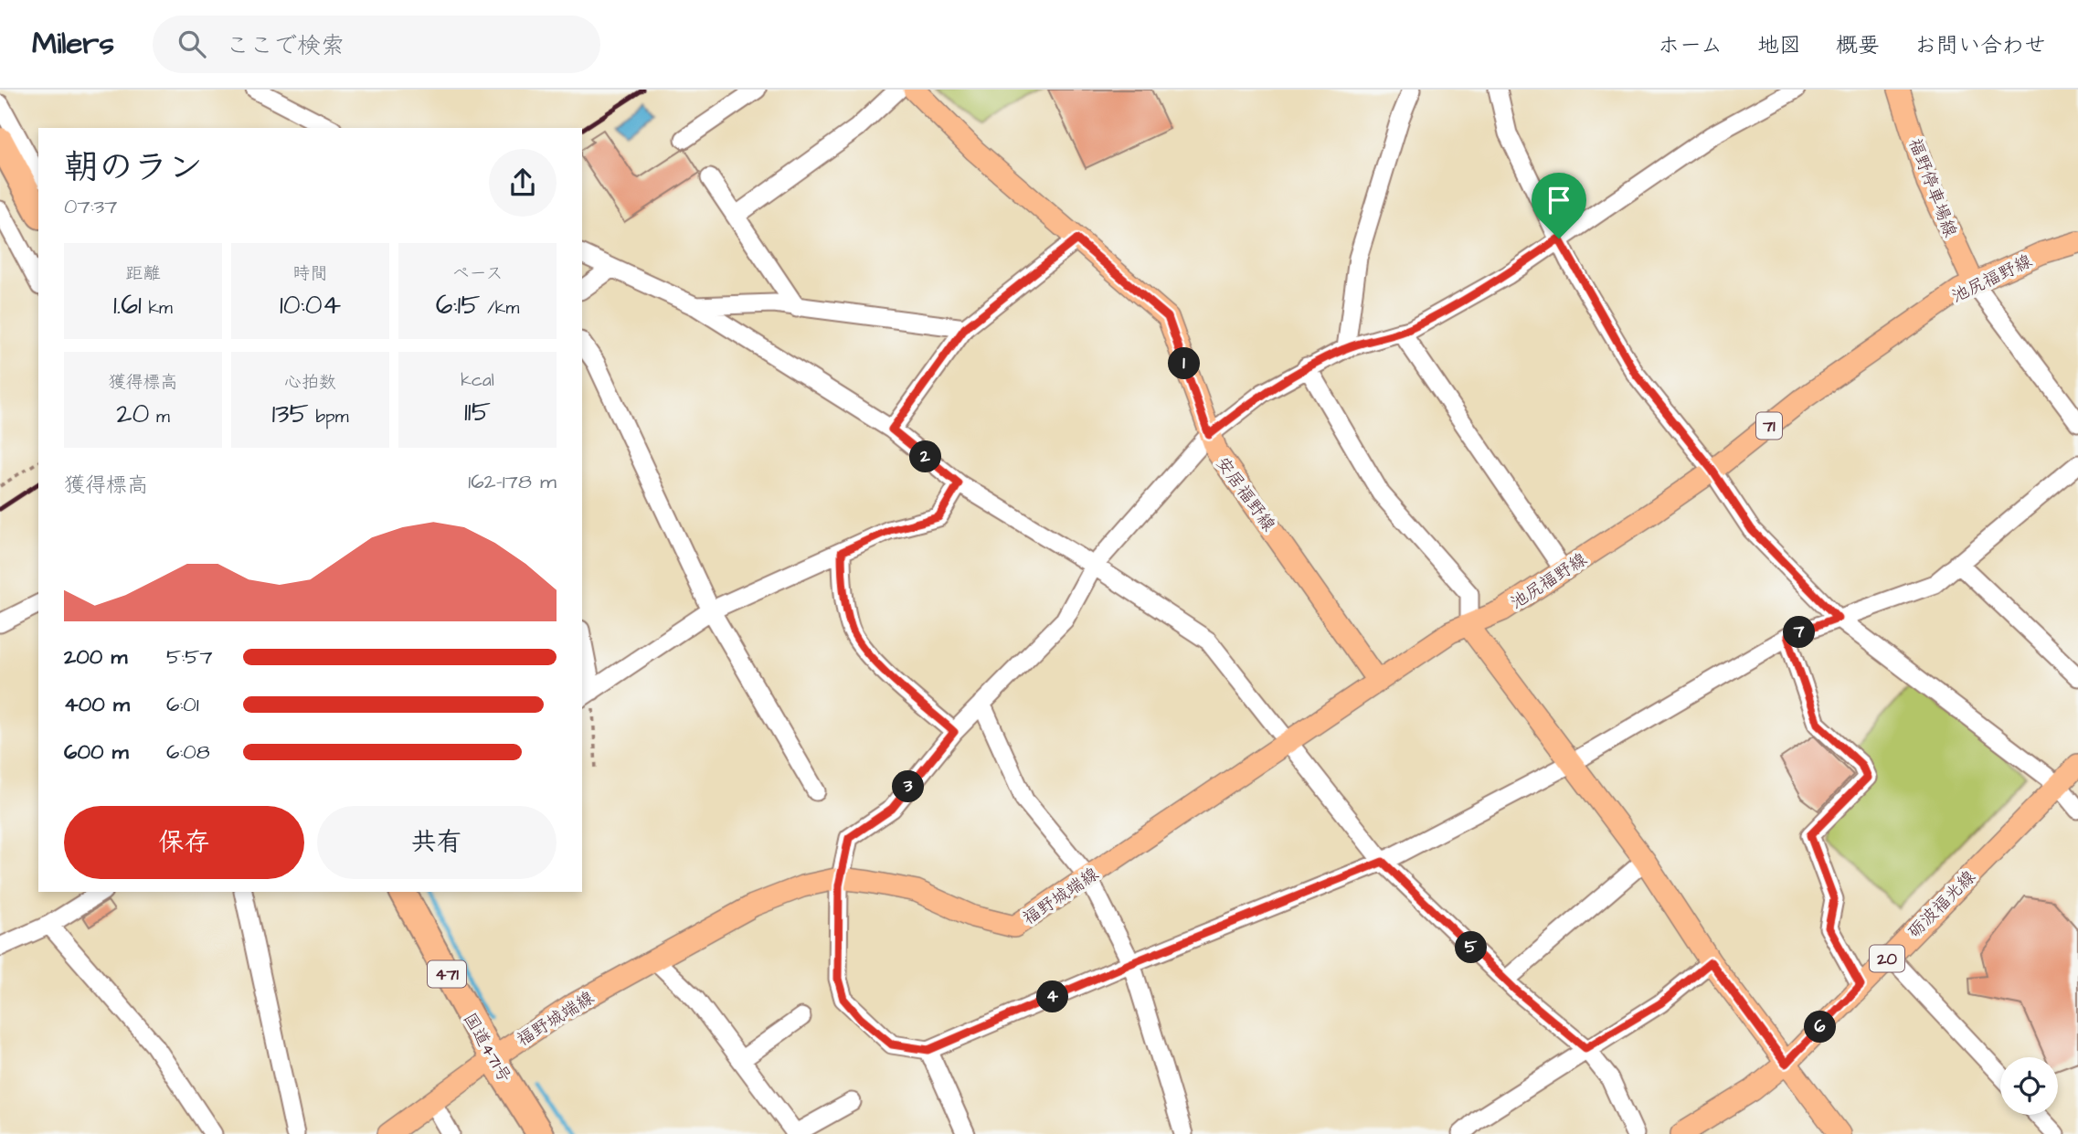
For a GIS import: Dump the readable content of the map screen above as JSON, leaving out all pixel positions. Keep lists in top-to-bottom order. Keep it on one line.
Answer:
{"streets":{"highway":["471","国道471号"],"main road":["福野停車場線","池尻福野線","71","安居福野線","福野城端線","砺波福光線","20"]},"crossings":[["福野停車場線","池尻福野線"],["池尻福野線","福野城端線"],["安居福野線","福野城端線"],["福野城端線","国道471号"]],"page":{"header":"Milers","search":"ここで検索","nav":["ホーム","地図","概要","お問い合わせ"],"heading":["朝のラン","07:37"],"stats":[["距離","1.61 km"],["時間","10:04"],["ペース","6:15 /km"],["獲得標高","20 m"],["心拍数","135 bpm"],["kcal","115"]],"pins":["1","2","7","3","5","4","6"],"chart":["獲得標高","162–178 m"],"list":[{"name":"200 m","note":"5:57"},{"name":"400 m","note":"6:01"},{"name":"600 m","note":"6:08"}],"buttons":["保存","共有"]}}
